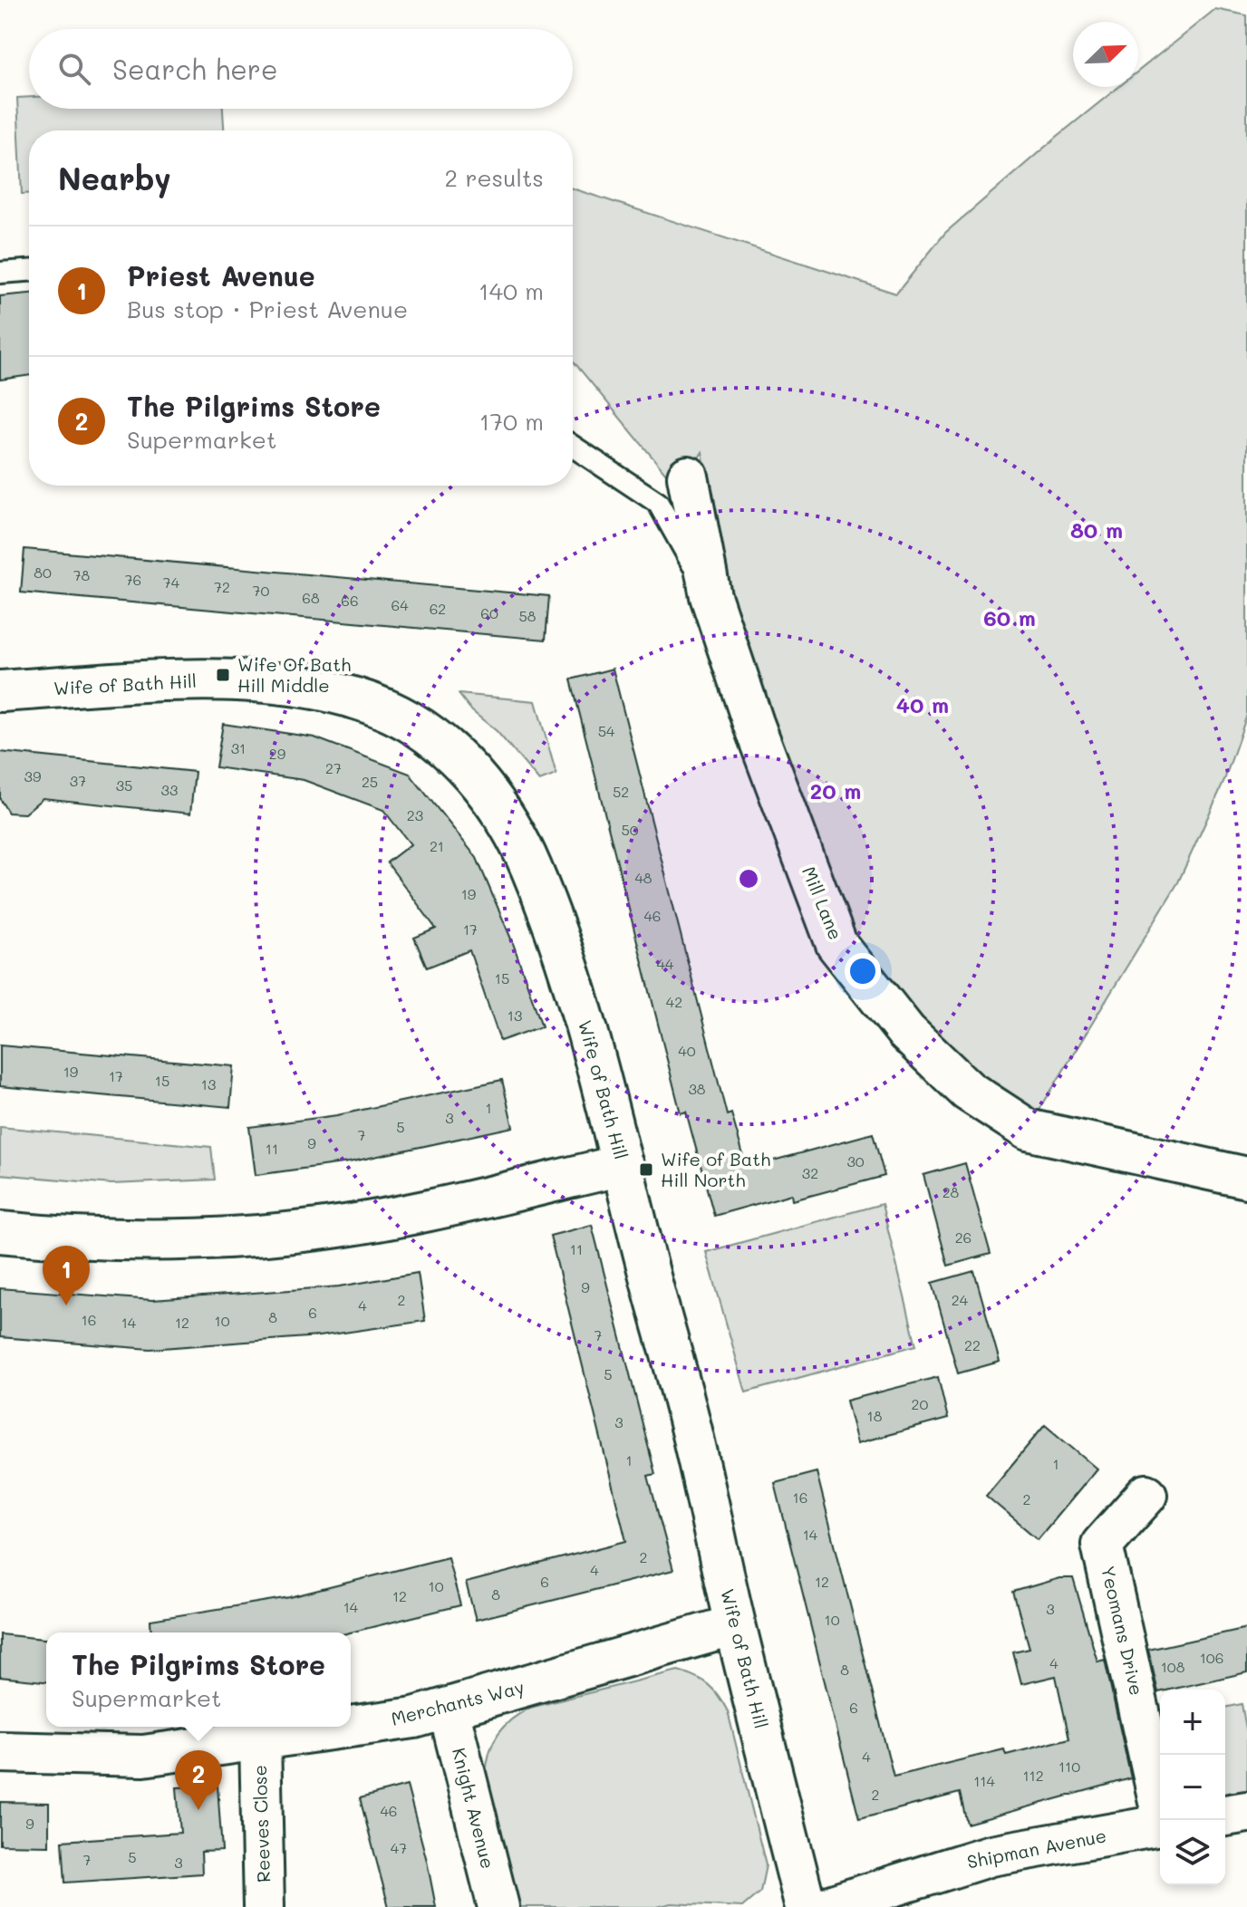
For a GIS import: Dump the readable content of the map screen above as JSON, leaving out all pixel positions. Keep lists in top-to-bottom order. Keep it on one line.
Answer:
{"streets":{"street":["Wife of Bath Hill","Mill Lane","Yeomans Drive","Merchants Way","Knight Avenue","Reeves Close","Shipman Avenue"]},"crossings":[["Wife of Bath Hill","Merchants Way"],["Merchants Way","Knight Avenue"],["Merchants Way","Reeves Close"]],"places":{"transit":["Wife Of Bath Hill Middle","Wife of Bath Hill North"]},"house_numbers":["80","78","76","74","72","70","68","66","64","62","60","58","54","31","29","27","39","37","25","35","33","52","23","50","21","48","19","46","17","44","15","42","13","40","19","17","15","13","38","1","3","5","7","9","11","30","32","28","26","11","9","2","24","4","6","8","16","10","14","12","7","22","5","20","18","3","1","1","16","2","14","2","4","6","12","10","8","12","14","3","10","106","4","108","8","6","4","110","112","114","2","46","9","47","5","7","3"],"north":"top right","page":{"search":"Search here","heading":["Nearby","2 results"],"list":[{"mark":"1","name":"Priest Avenue","note":"Bus stop · Priest Avenue","value":"140 m"},{"mark":"2","name":"The Pilgrims Store","note":"Supermarket","value":"170 m"}],"pins":["1","2"],"popup":["The Pilgrims Store","Supermarket"],"map_buttons":["+","−"]},"rings":["80 m","60 m","40 m","20 m"]}
